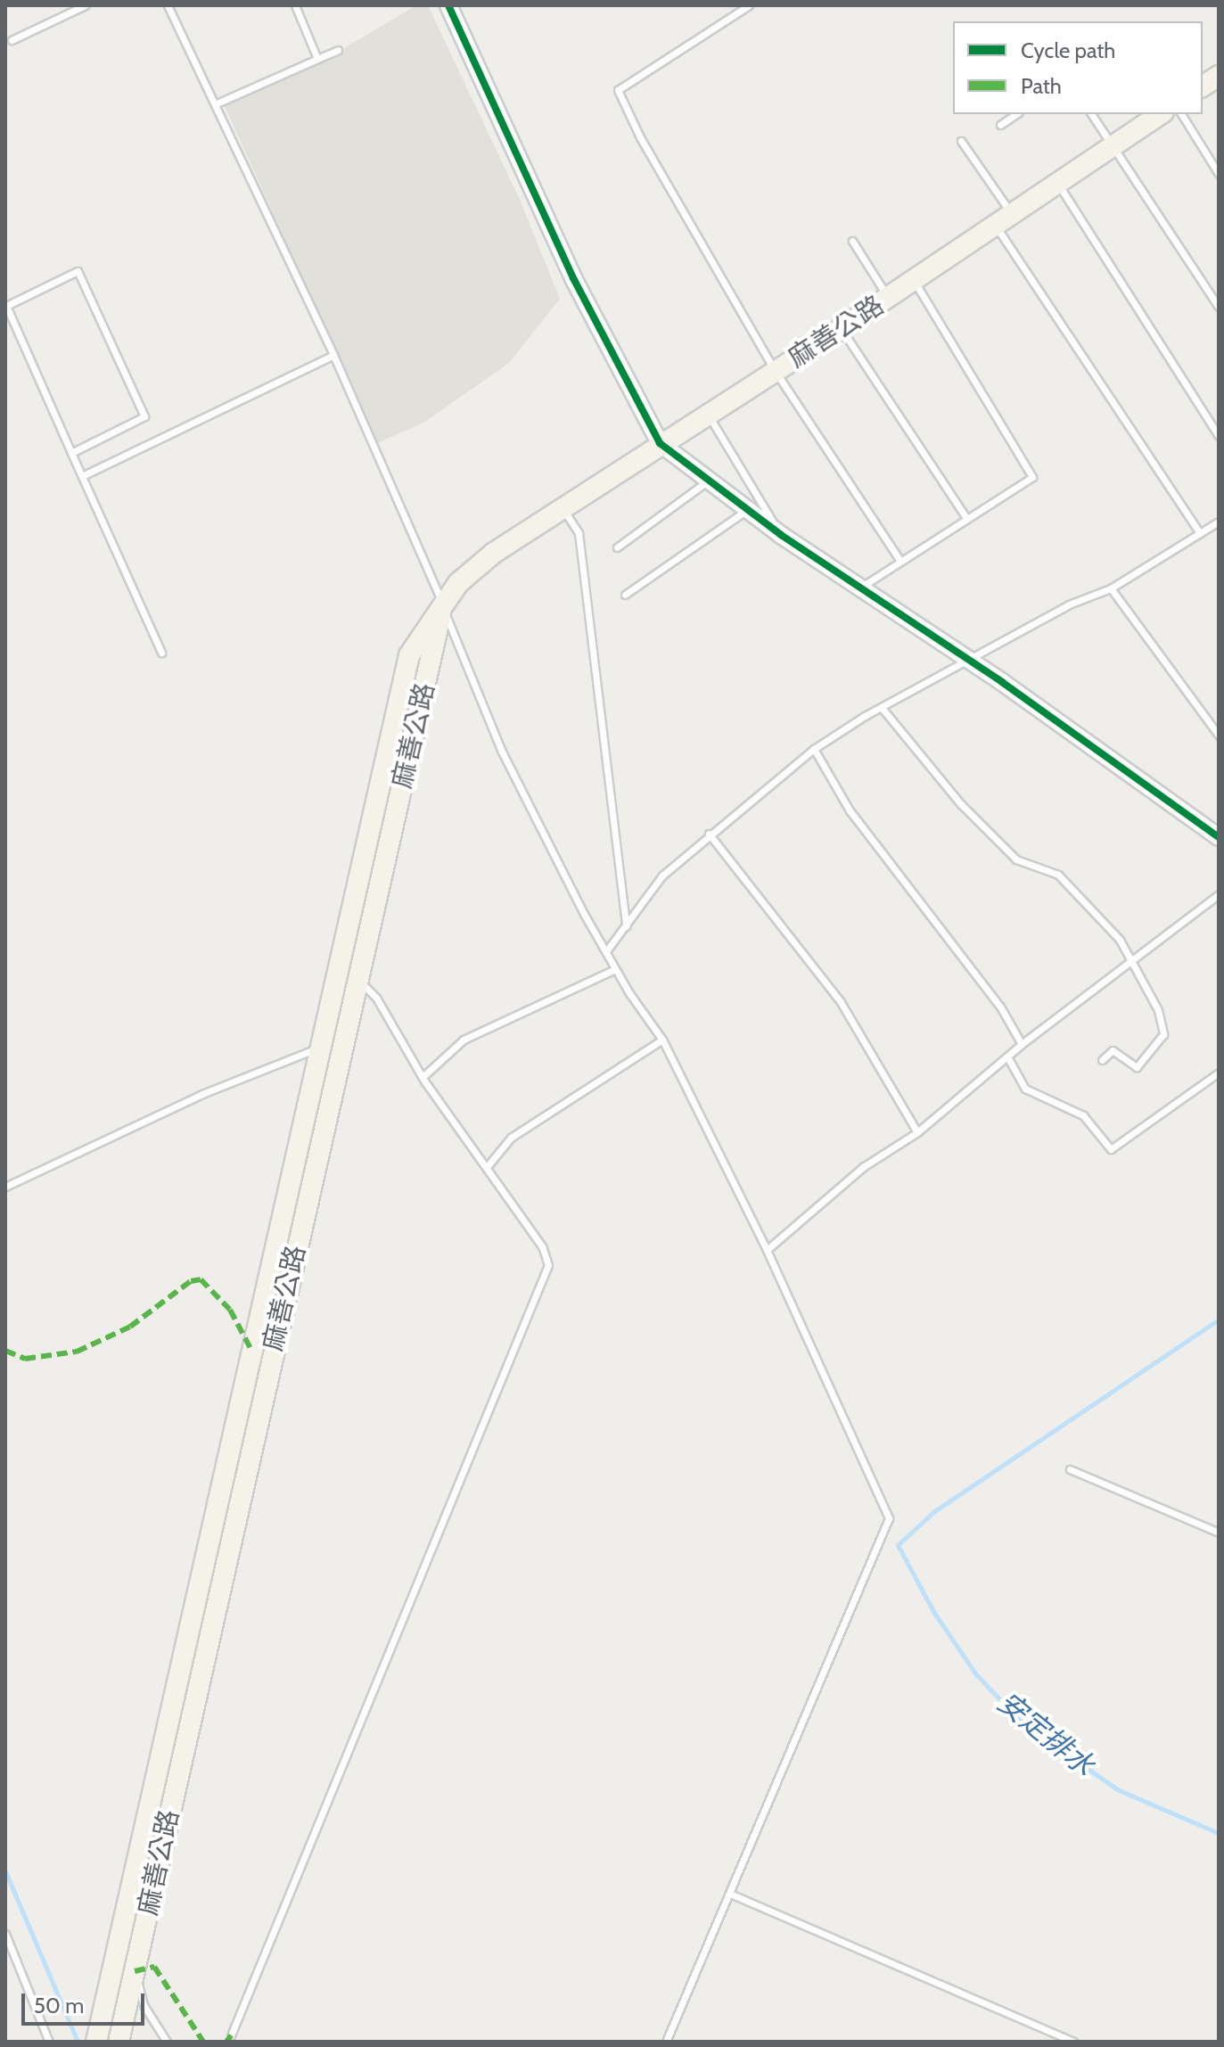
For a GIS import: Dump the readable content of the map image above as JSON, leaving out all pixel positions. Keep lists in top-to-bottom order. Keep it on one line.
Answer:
{"streets":{"main road":["麻善公路"]},"water":["安定排水"],"legend":["Cycle path","Path"],"scale_bar":"50 m"}
